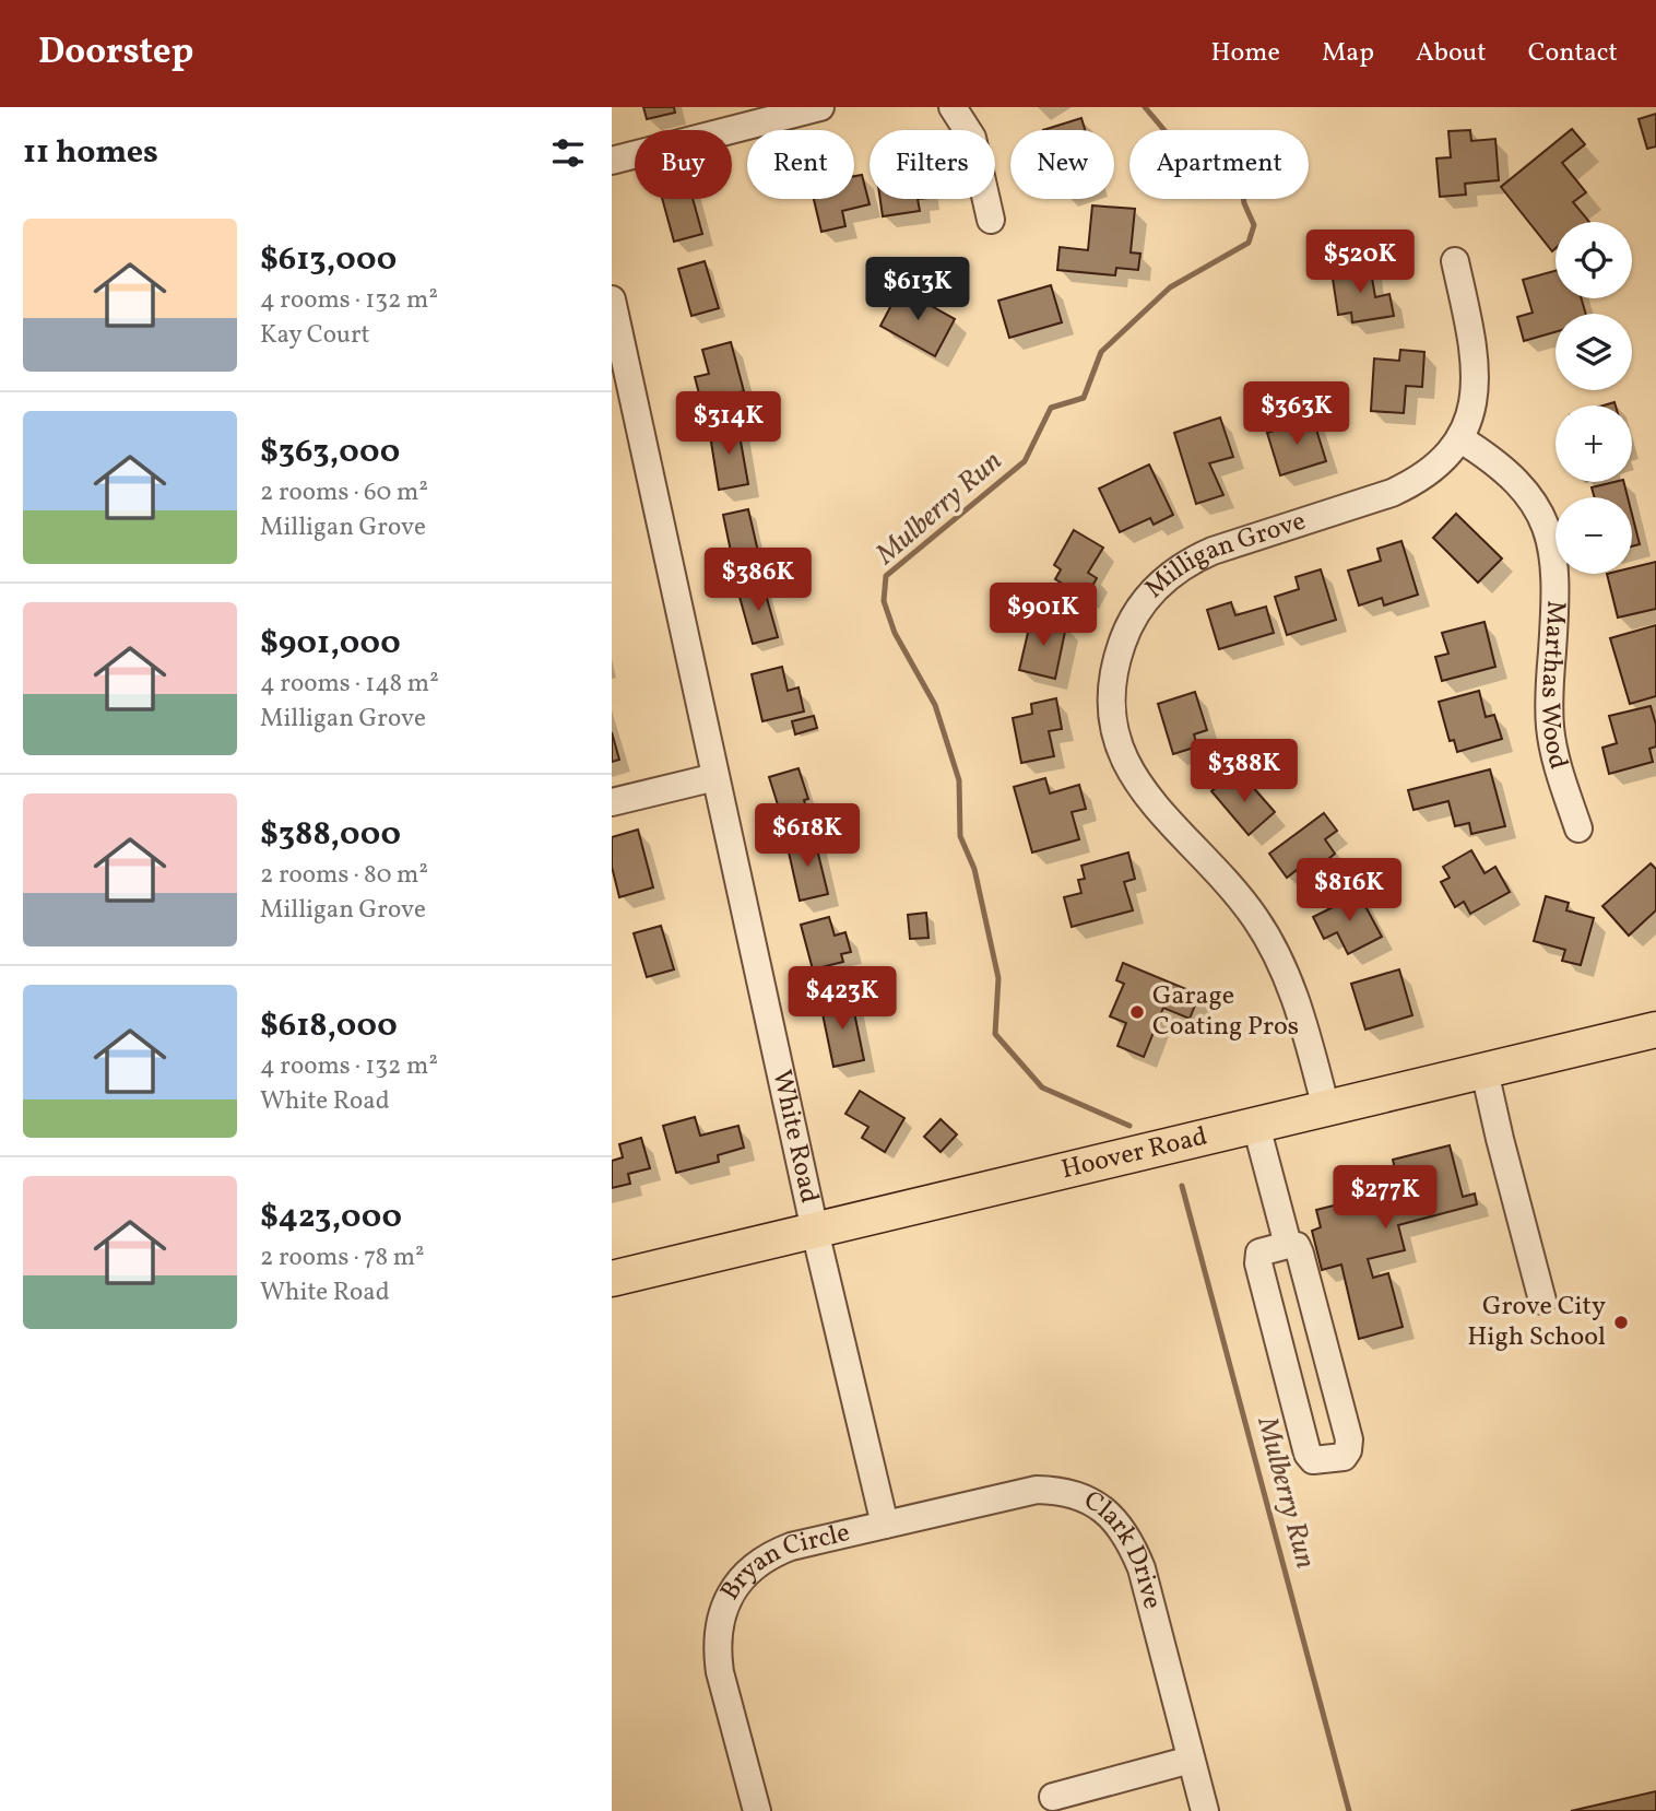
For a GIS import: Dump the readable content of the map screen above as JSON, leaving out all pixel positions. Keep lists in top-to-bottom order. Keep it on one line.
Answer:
{"streets":{"main road":["Hoover Road"],"street":["Milligan Grove","Marthas Wood","White Road","Clark Drive","Bryan Circle"]},"crossings":[["Milligan Grove","Marthas Wood"],["Milligan Grove","Hoover Road"],["White Road","Hoover Road"],["White Road","Clark Drive"],["White Road","Bryan Circle"],["Clark Drive","Bryan Circle"]],"water":["Mulberry Run"],"places":["Garage Coating Pros","Grove City High School"],"page":{"header":"Doorstep","nav":["Home","Map","About","Contact"],"heading":"11 homes","chip":["Buy","Rent","Filters","New","Apartment"],"list":[{"name":"$613,000","note":"4 rooms · 132 m² · Kay Court"},{"name":"$363,000","note":"2 rooms · 60 m² · Milligan Grove"},{"name":"$901,000","note":"4 rooms · 148 m² · Milligan Grove"},{"name":"$388,000","note":"2 rooms · 80 m² · Milligan Grove"},{"name":"$618,000","note":"4 rooms · 132 m² · White Road"},{"name":"$423,000","note":"2 rooms · 78 m² · White Road"}],"map_buttons":["+","−"],"price":["$520K","$613K","$363K","$314K","$386K","$901K","$388K","$618K","$816K","$423K","$277K"]}}
